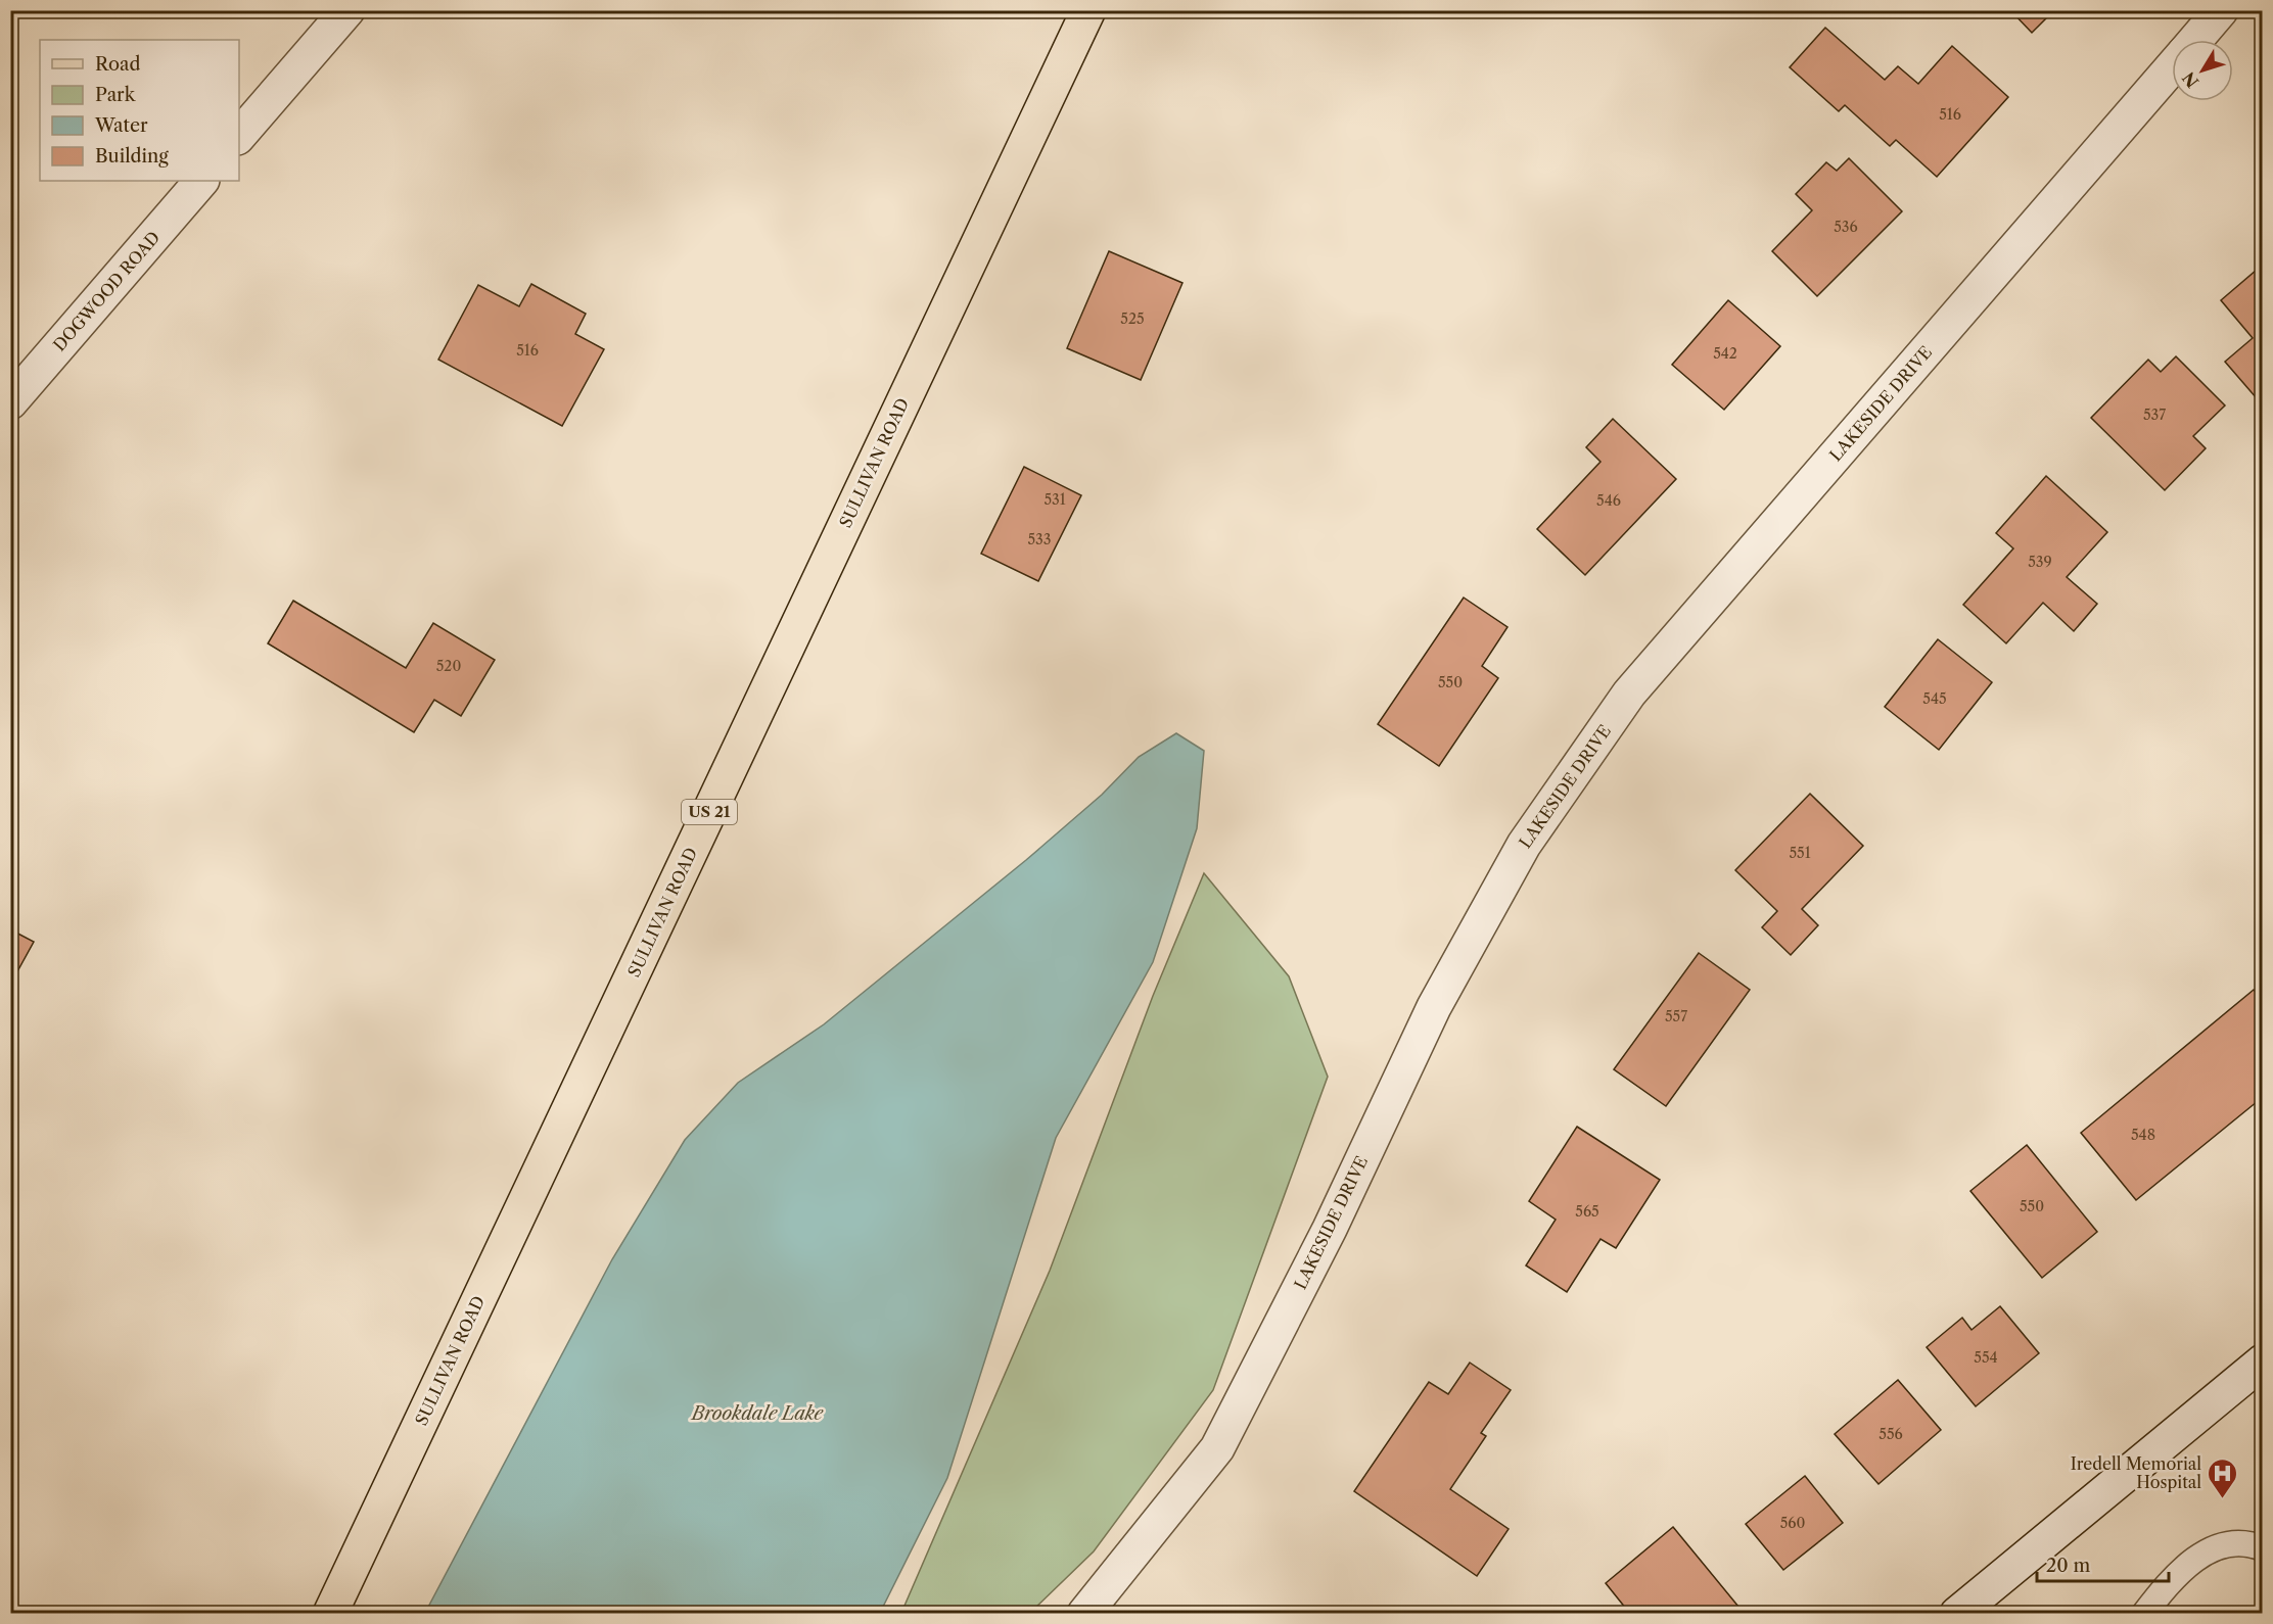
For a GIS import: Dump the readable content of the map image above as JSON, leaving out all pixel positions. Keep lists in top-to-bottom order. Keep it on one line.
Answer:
{"streets":{"main road":["SULLIVAN ROAD","US 21"],"street":["DOGWOOD ROAD","LAKESIDE DRIVE"]},"water":["Brookdale Lake"],"places":{"hospital":["Iredell Memorial Hospital"]},"house_numbers":["516","536","525","516","542","537","531","546","533","539","520","550","545","551","557","548","550","565","554","556","560"],"legend":["Road","Park","Water","Building"],"scale_bar":"20 m","north":"bottom left"}
